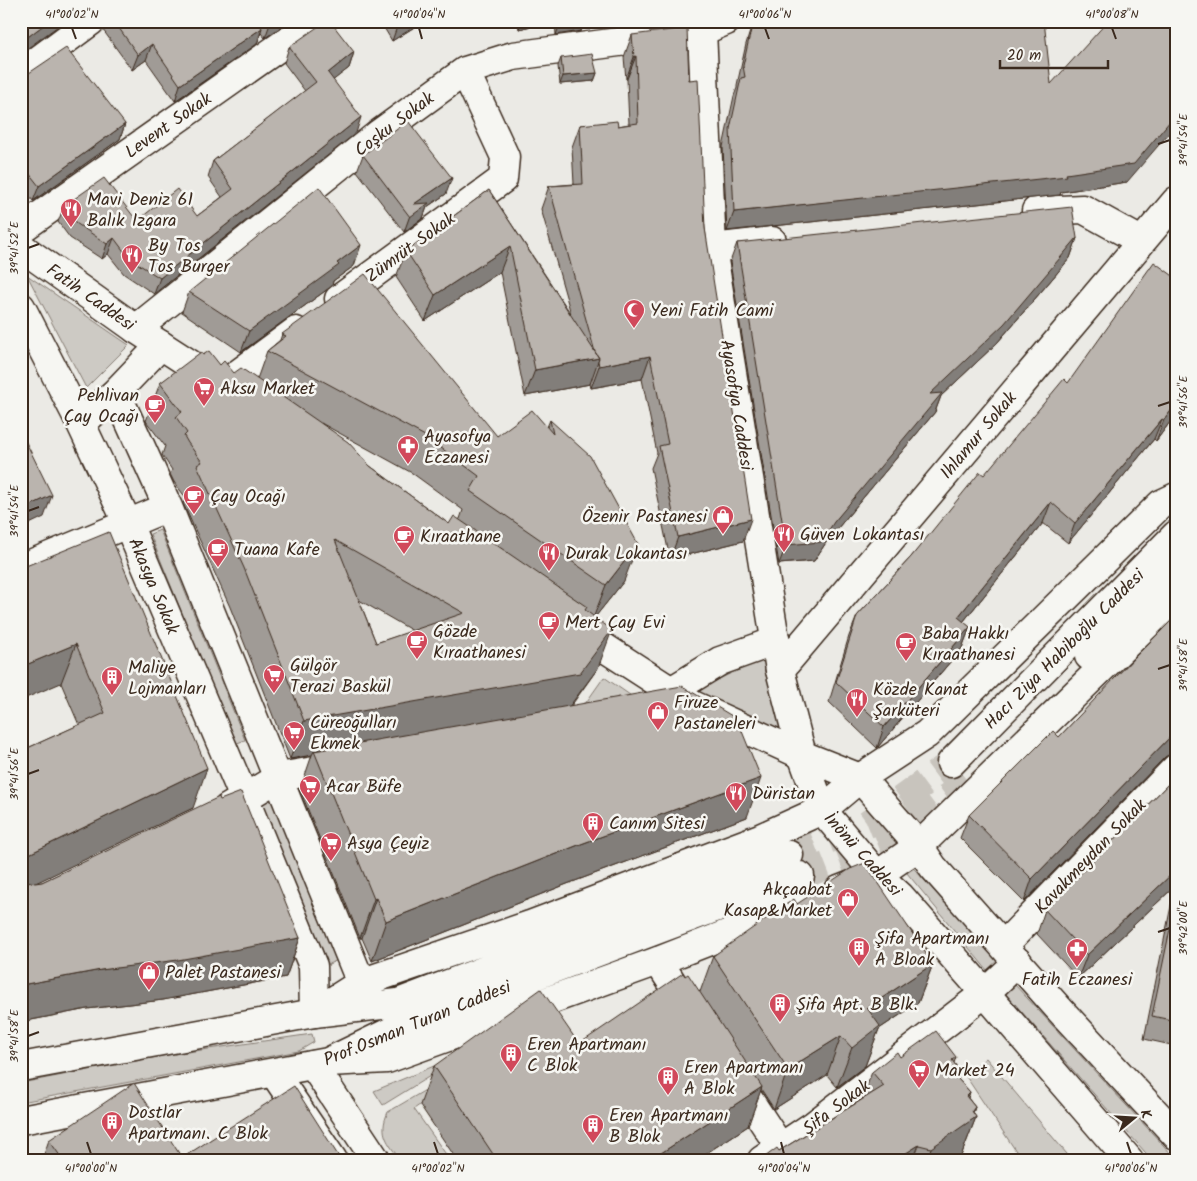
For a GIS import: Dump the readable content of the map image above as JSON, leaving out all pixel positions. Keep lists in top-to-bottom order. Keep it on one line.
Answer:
{"streets":{"street":["Coşku Sokak","Levent Sokak","Zümrüt Sokak","Fatih Caddesi","Ayasofya Caddesi","Ihlamur Sokak","Akasya Sokak","Hacı Ziya Habiboğlu Caddesi","İnönü Caddesi","Kavakmeydan Sokak","Prof.Osman Turan Caddesi","Şifa Sokak"]},"crossings":[["Coşku Sokak","Zümrüt Sokak"],["Coşku Sokak","Fatih Caddesi"],["Coşku Sokak","Ayasofya Caddesi"],["Zümrüt Sokak","Fatih Caddesi"],["Ayasofya Caddesi","Ihlamur Sokak"],["Ayasofya Caddesi","İnönü Caddesi"],["Akasya Sokak","Prof.Osman Turan Caddesi"],["İnönü Caddesi","Şifa Sokak"]],"places":{"restaurant":["Mavi Deniz 61 Balık Izgara","By Tos Tos Burger","Güven Lokantası","Durak Lokantası","Közde Kanat Şarküteri","Düristan"],"mosque":["Yeni Fatih Cami"],"supermarket":["Aksu Market","Gülgör Terazi Baskül","Cüreoğulları Ekmek","Acar Büfe","Asya Çeyiz","Market 24"],"cafe":["Pehlivan Çay Ocağı","Çay Ocağı","Kıraathane","Tuana Kafe","Mert Çay Evi","Gözde Kıraathanesi","Baba Hakkı Kıraathanesi"],"pharmacy":["Ayasofya Eczanesi","Fatih Eczanesi"],"shop":["Özenir Pastanesi","Firuze Pastaneleri","Akçaabat Kasap&Market","Palet Pastanesi"],"building":["Maliye Lojmanları","Canım Sitesi","Şifa Apartmanı A Bloak","Şifa Apt. B Blk.","Eren Apartmanı C Blok","Eren Apartmanı A Blok","Dostlar Apartmanı. C Blok","Eren Apartmanı B Blok"]},"scale_bar":"20 m","north":"right","coordinates":["41°00'02\"N","41°00'04\"N","41°00'06\"N","41°00'08\"N","39°41'54\"E","39°41'52\"E","39°41'56\"E","39°41'58\"E","39°42'00\"E","41°00'00\"N"]}
